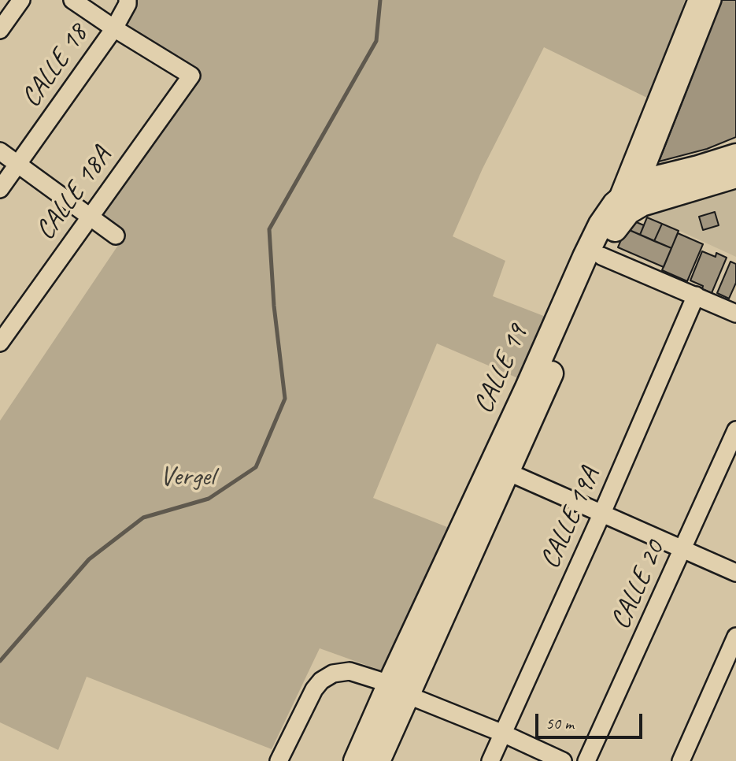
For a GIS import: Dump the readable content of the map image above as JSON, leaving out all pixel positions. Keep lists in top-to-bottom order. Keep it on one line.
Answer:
{"streets":{"main road":["CALLE 19"],"street":["CALLE 18","CALLE 18A","CALLE 19A","CALLE 20"]},"crossings":[["CALLE 18","CALLE 18A"]],"parks":["Vergel"],"scale_bar":"50 m"}
